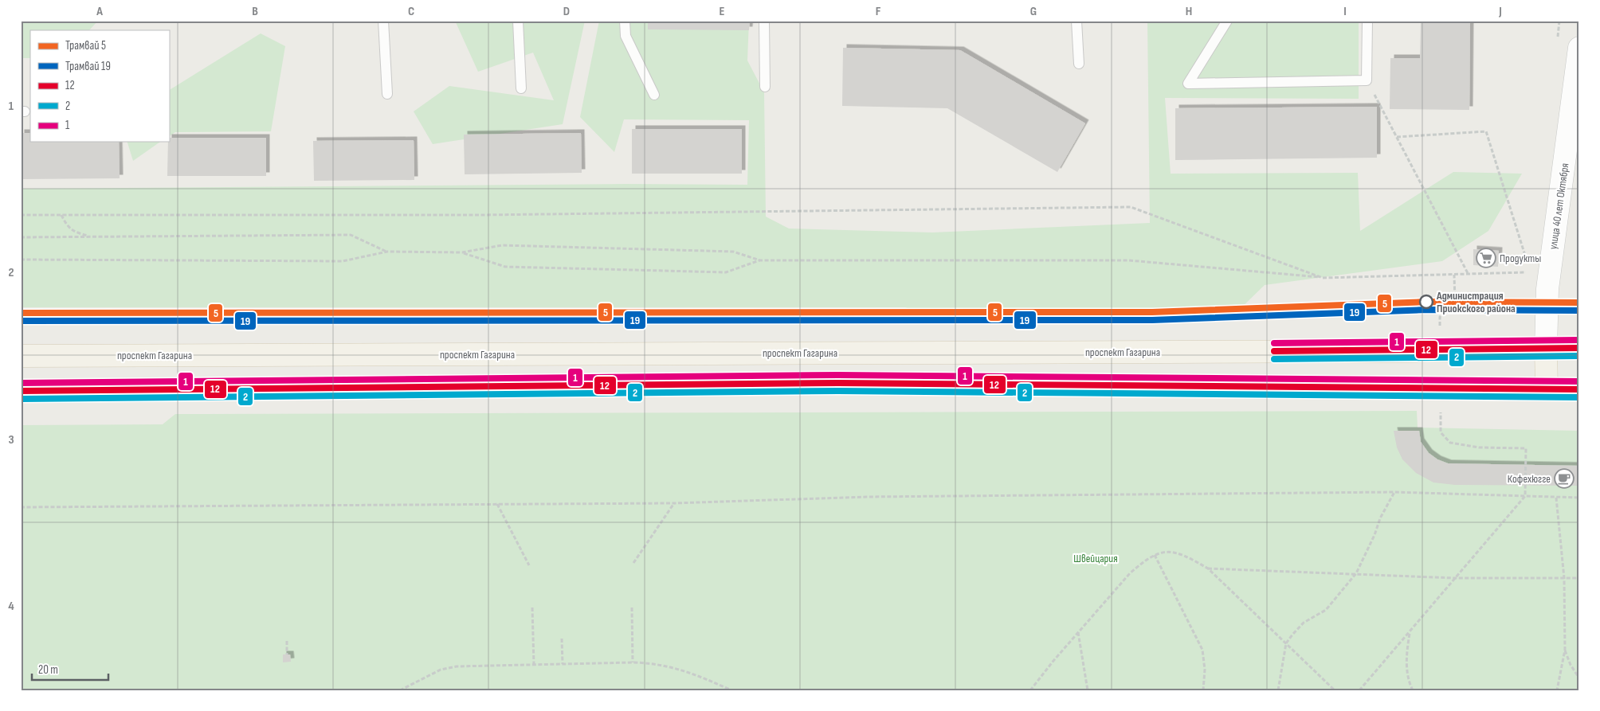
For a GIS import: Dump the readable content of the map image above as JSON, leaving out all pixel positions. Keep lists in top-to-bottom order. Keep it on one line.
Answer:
{"streets":{"main road":["улица 40 лет Октября","проспект Гагарина"]},"crossings":[["улица 40 лет Октября","проспект Гагарина"]],"parks":["Швейцария"],"places":{"supermarket":["Продукты"],"other":["Администрация Приокского района"],"cafe":["Кофехюгге"]},"lines":["tram line 5","tram line 19","transit line 1","transit line 12","transit line 2"],"legend":["Трамвай 5","Трамвай 19","12","2","1"],"scale_bar":"20 m","grid":{"columns":["A","B","C","D","E","F","G","H","I","J"],"rows":["1","2","3","4"]}}
